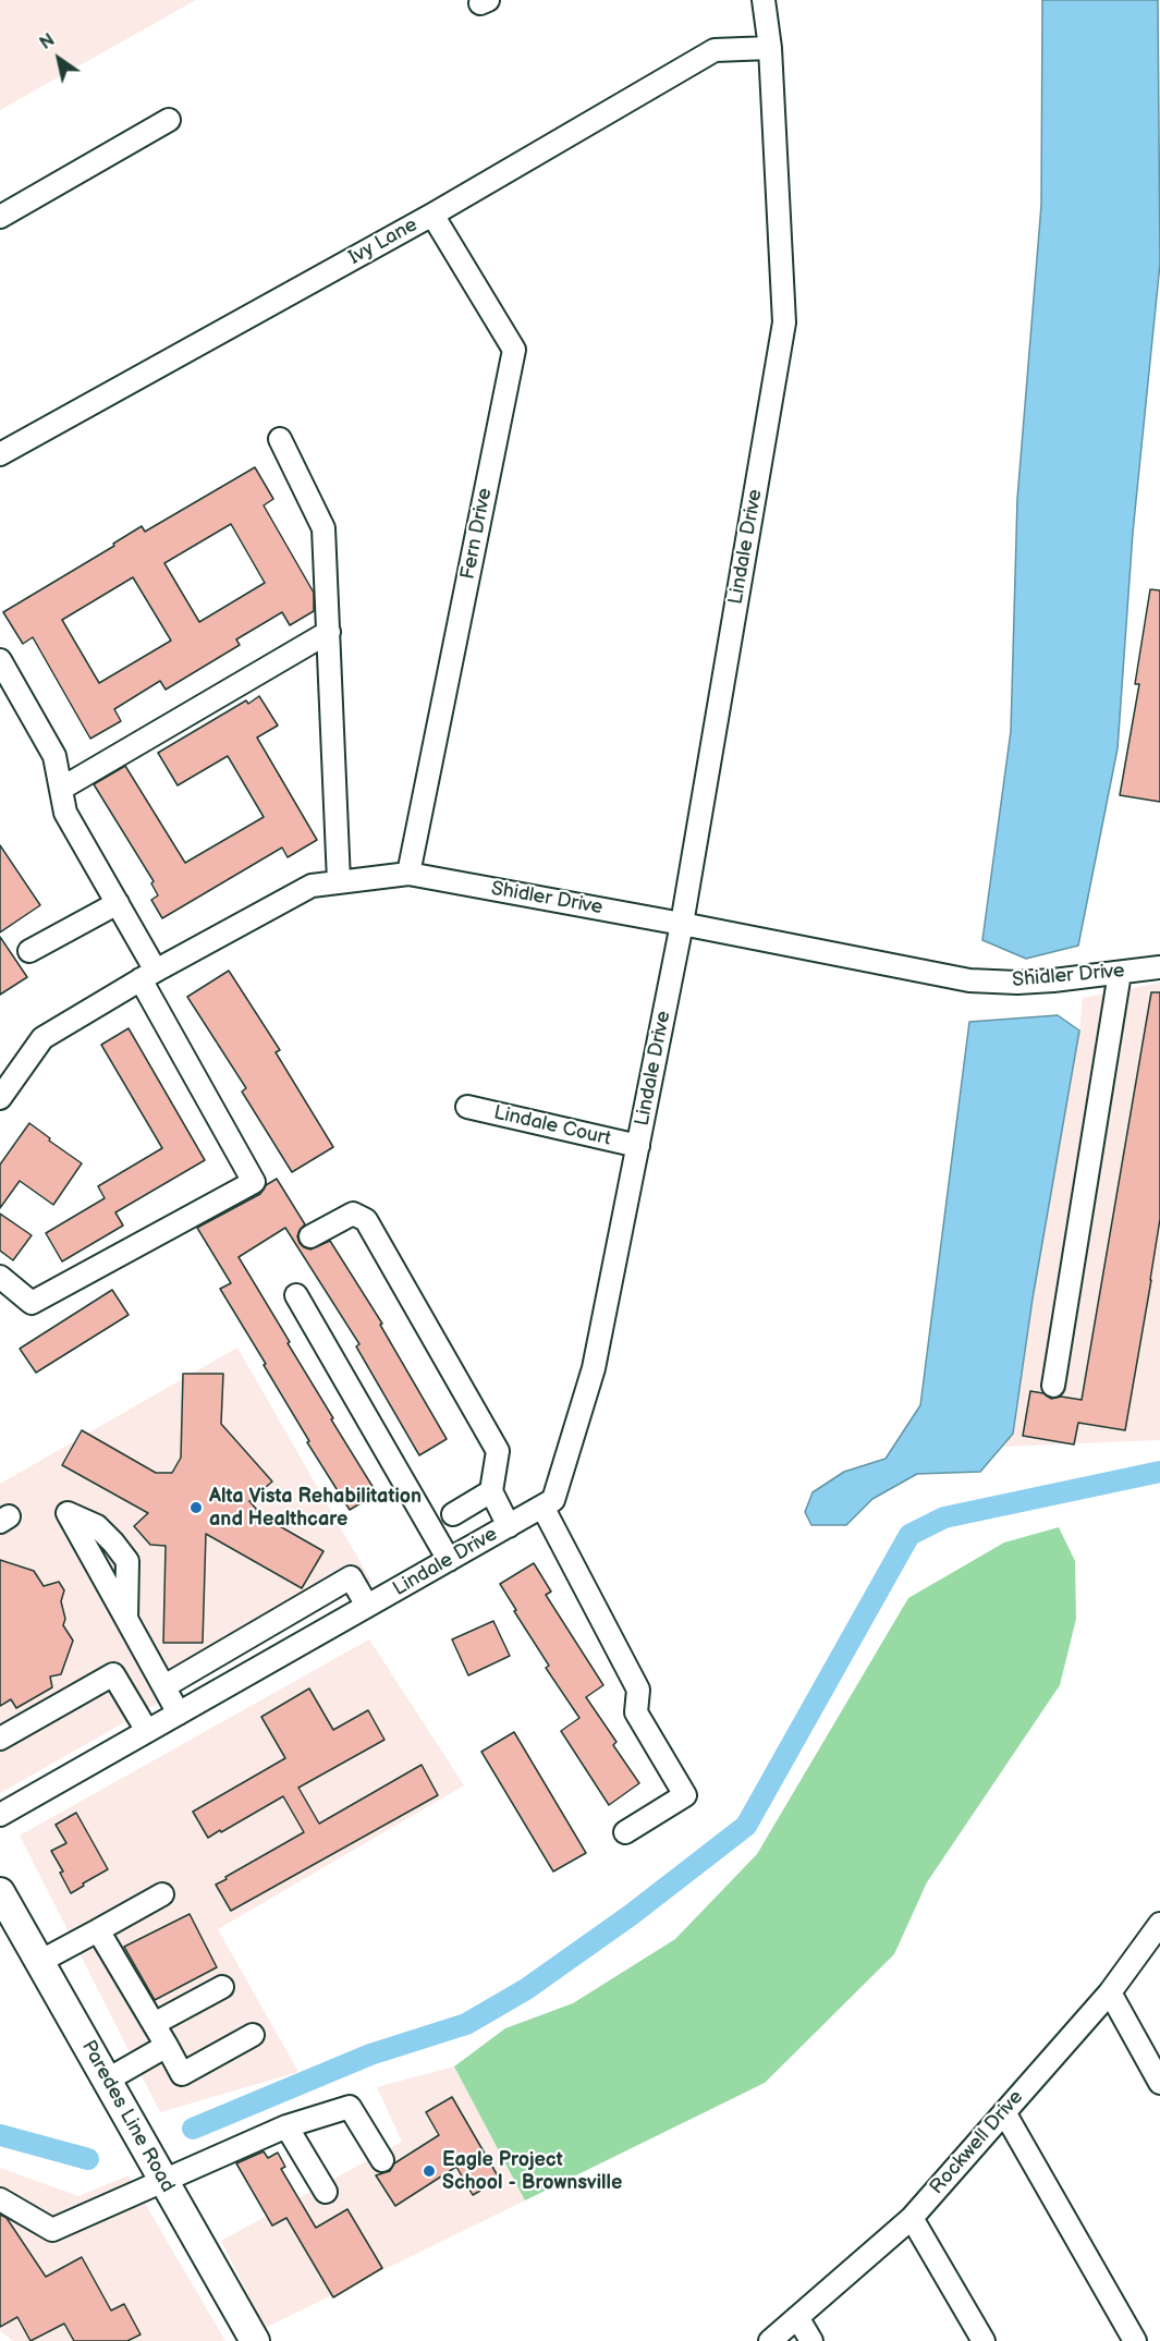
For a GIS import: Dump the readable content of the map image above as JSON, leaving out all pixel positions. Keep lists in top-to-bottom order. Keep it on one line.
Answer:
{"streets":{"main road":["Paredes Line Road"],"street":["Ivy Lane","Fern Drive","Lindale Drive","Shidler Drive","Lindale Court","Rockwell Drive"]},"crossings":[["Ivy Lane","Fern Drive"],["Ivy Lane","Lindale Drive"],["Fern Drive","Shidler Drive"],["Lindale Drive","Shidler Drive"],["Lindale Drive","Lindale Court"]],"places":["Alta Vista Rehabilitation and Healthcare","Eagle Project School - Brownsville"],"north":"top left"}
